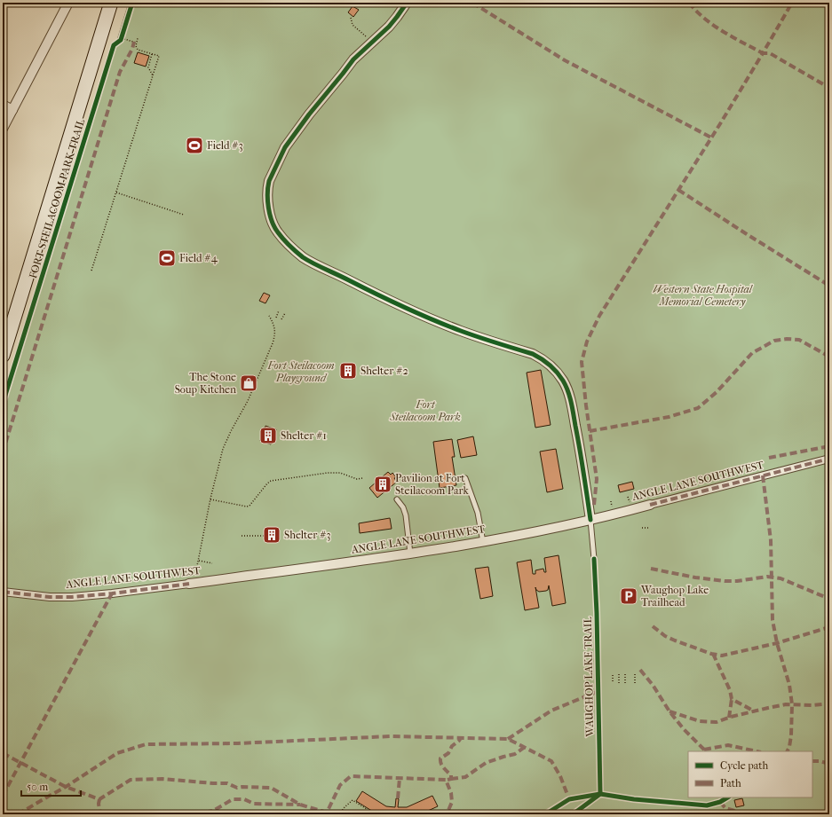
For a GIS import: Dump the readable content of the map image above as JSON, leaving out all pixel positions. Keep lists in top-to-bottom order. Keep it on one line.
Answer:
{"streets":{"street":["ANGLE LANE SOUTHWEST"],"cycle path":["FORT STEILACOOM PARK TRAIL","WAUGHOP LAKE TRAIL"]},"parks":["Western State Hospital Memorial Cemetery","Fort Steilacoom Playground","Fort Steilacoom Park"],"places":{"sports":["Field #3","Field #4"],"building":["Shelter #2","Shelter #1","Pavilion at Fort Steilacoom Park","Shelter #3"],"shop":["The Stone Soup Kitchen"],"parking":["Waughop Lake Trailhead"]},"legend":["Cycle path","Path"],"scale_bar":"50 m"}
